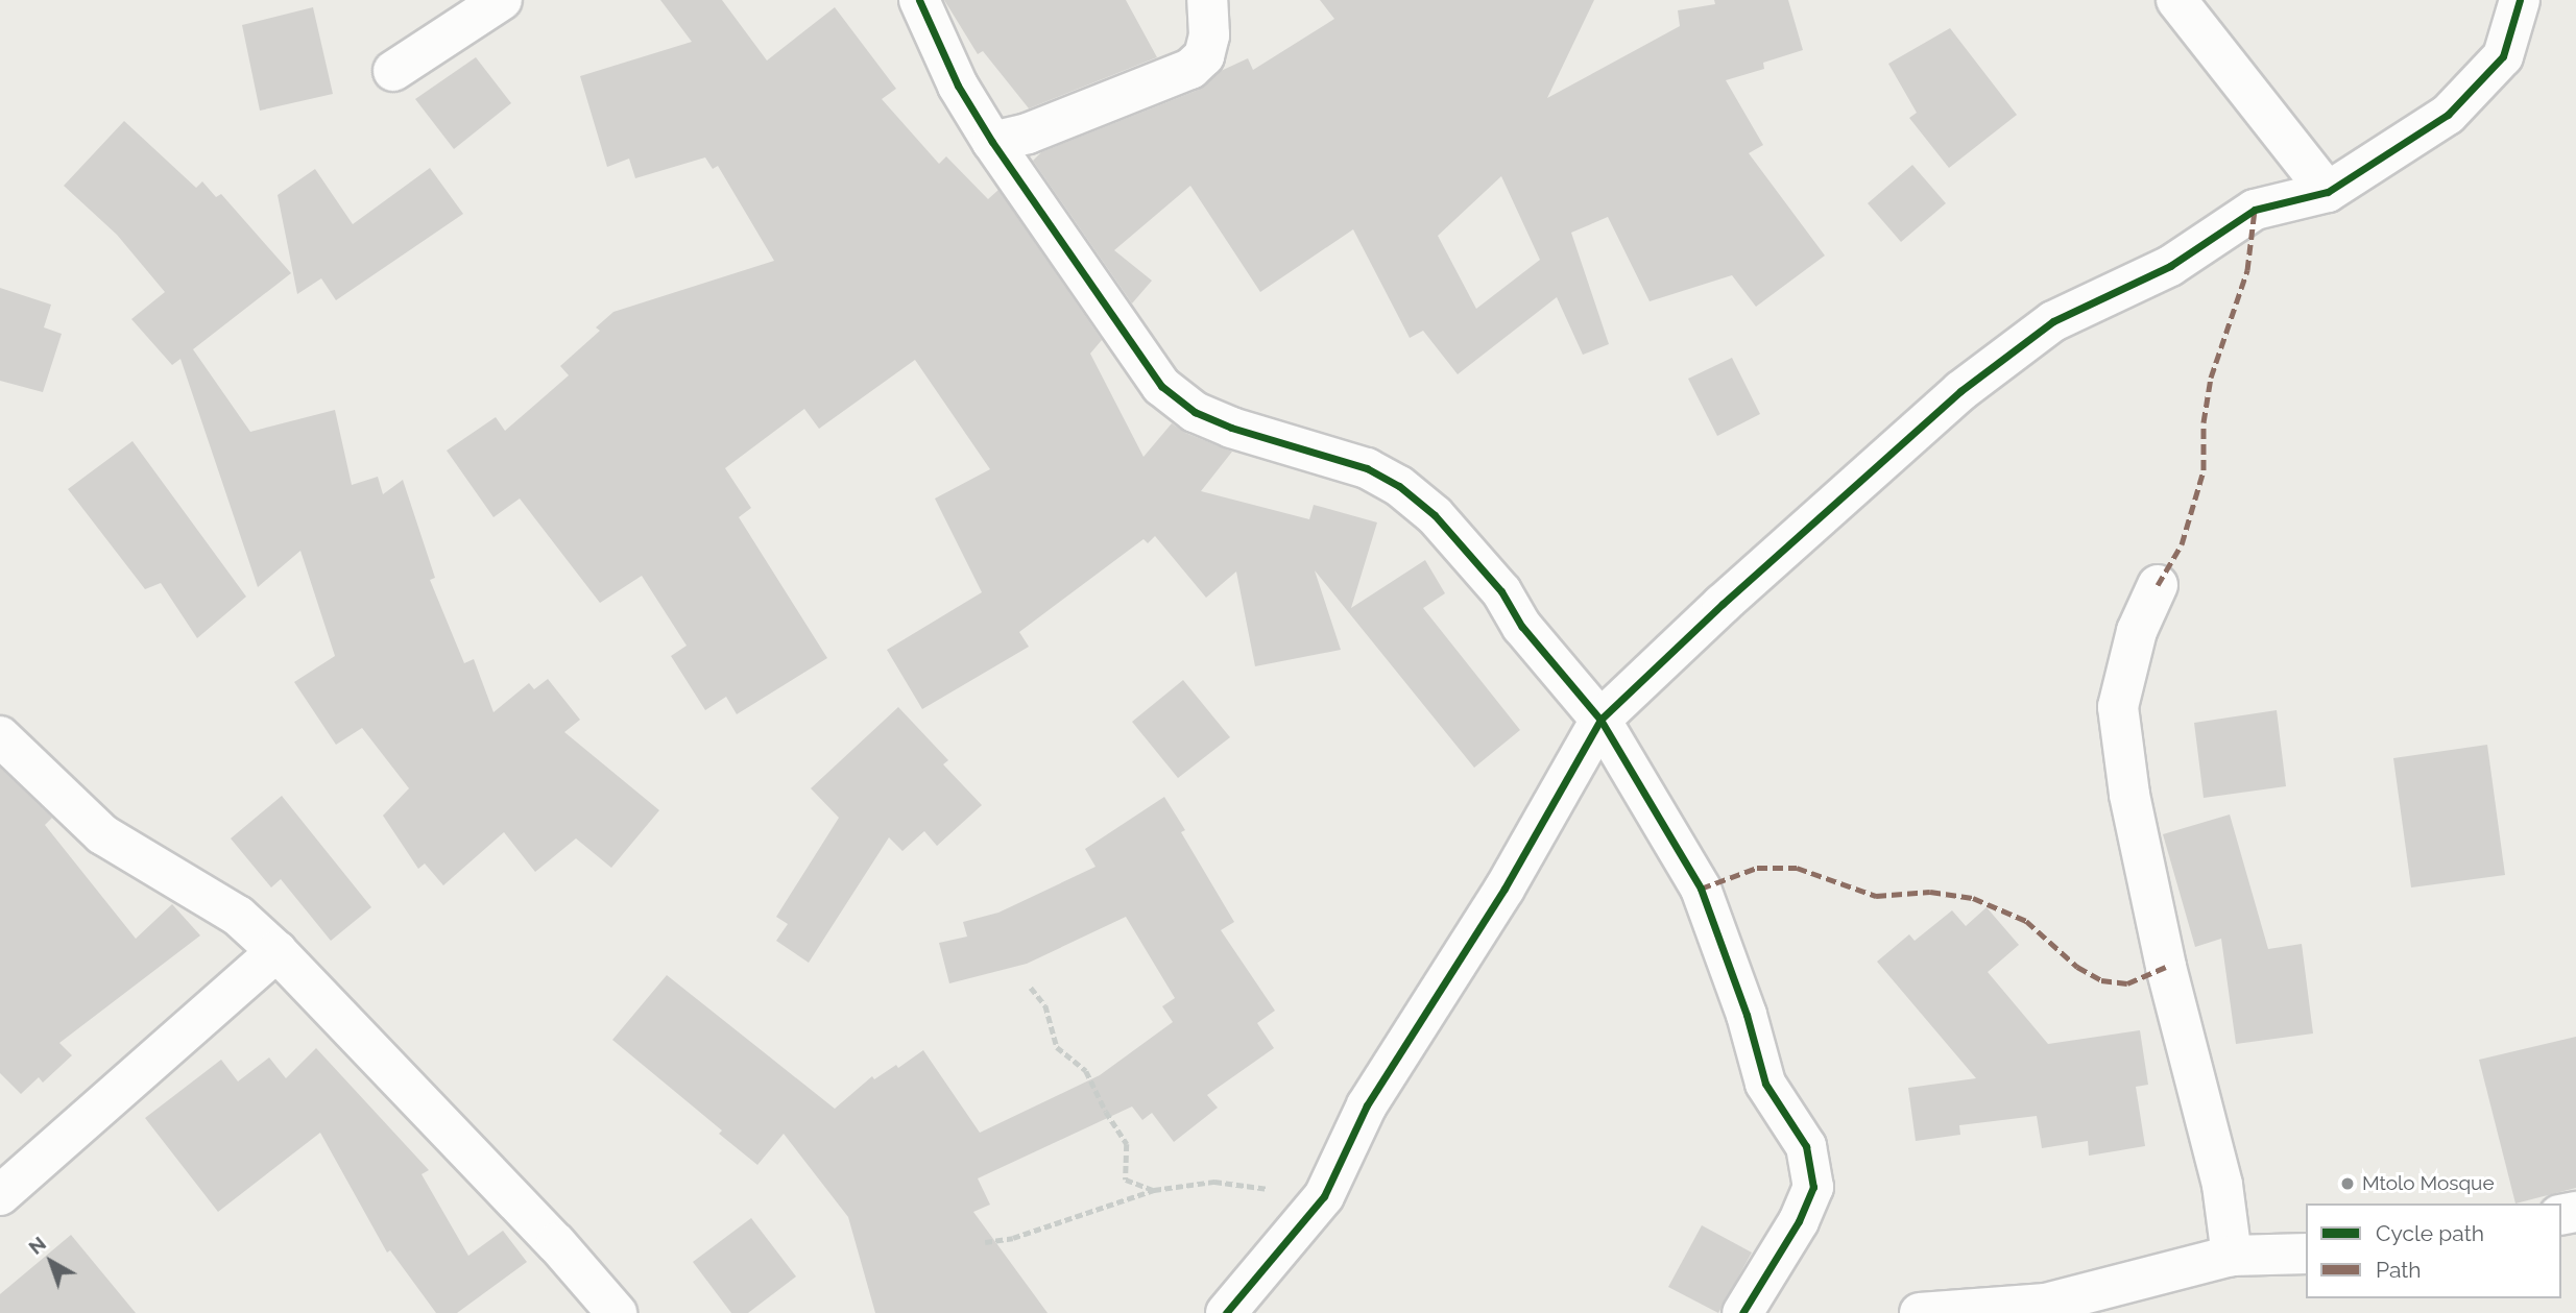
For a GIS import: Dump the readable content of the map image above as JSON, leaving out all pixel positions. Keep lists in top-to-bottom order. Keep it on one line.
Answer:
{"places":["Mtolo Mosque"],"legend":["Cycle path","Path"],"north":"top left"}
